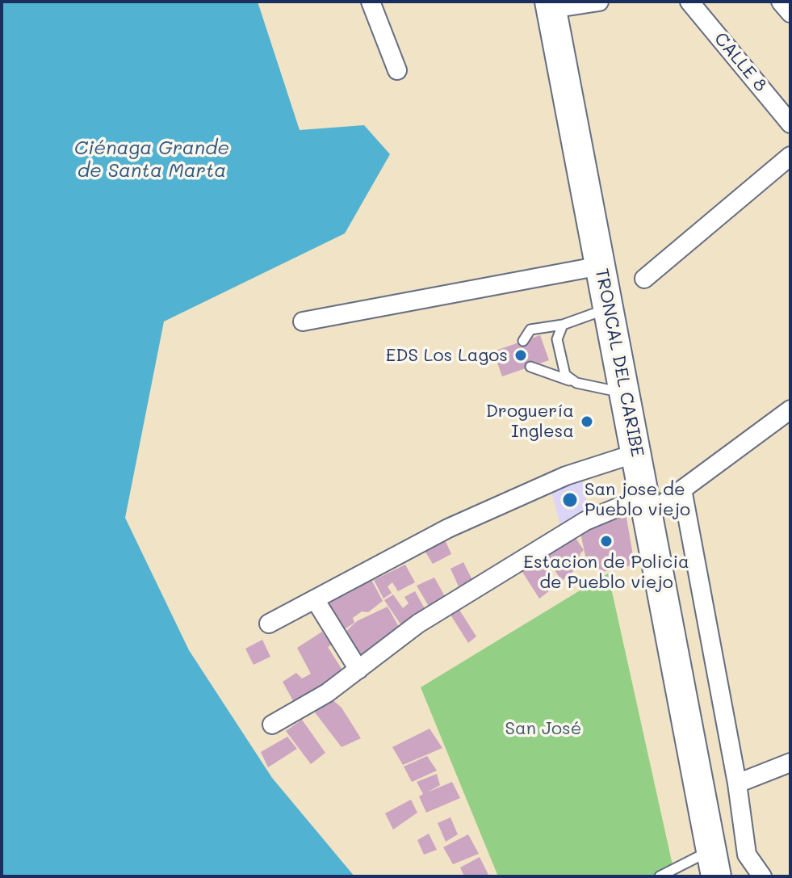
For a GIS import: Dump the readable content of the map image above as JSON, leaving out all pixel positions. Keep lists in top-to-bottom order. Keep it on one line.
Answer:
{"streets":{"highway":["TRONCAL DEL CARIBE"],"street":["CALLE 8"]},"water":["Ciénaga Grande de Santa Marta"],"parks":["San José"],"places":["EDS Los Lagos","Droguería Inglesa","San jose de Pueblo viejo","Estacion de Policia de Pueblo viejo"]}
